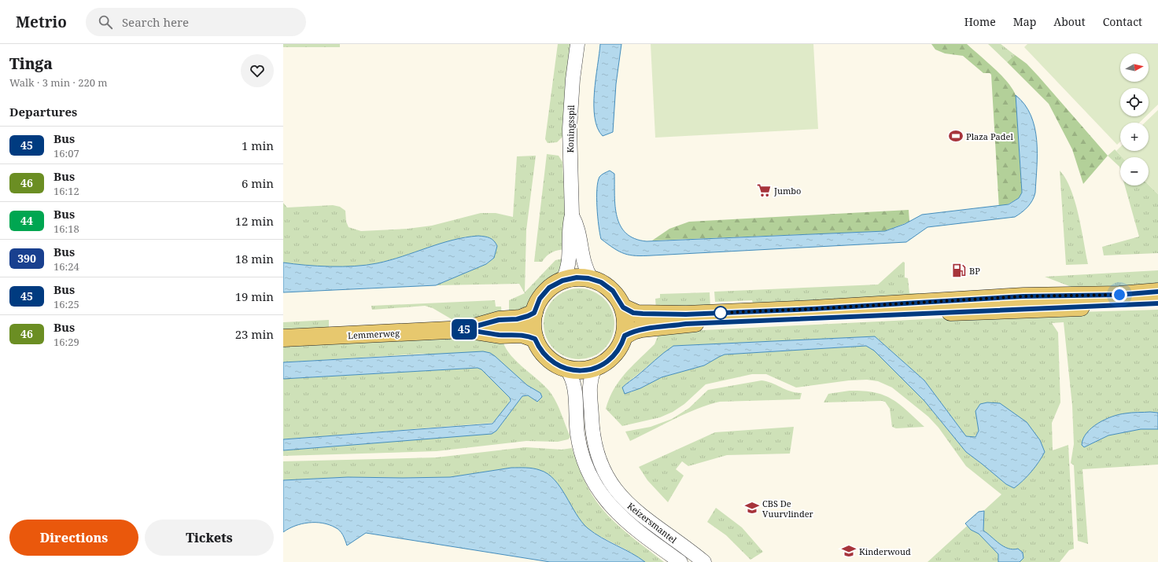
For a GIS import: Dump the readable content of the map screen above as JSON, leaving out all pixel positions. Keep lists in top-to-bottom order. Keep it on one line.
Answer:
{"streets":{"main road":["Lemmerweg"],"street":["Koningsspil","Keizersmantel"]},"crossings":[["Koningsspil","Lemmerweg"],["Koningsspil","Keizersmantel"],["Lemmerweg","Keizersmantel"]],"places":{"sports":["Plaza Padel"],"supermarket":["Jumbo"],"fuel station":["BP"],"school or university":["CBS De Vuurvlinder","Kinderwoud"]},"lines":["bus line 45"],"north":"right","page":{"header":"Metrio","search":"Search here","nav":["Home","Map","About","Contact"],"heading":[["Tinga","Walk · 3 min · 220 m"],"Departures"],"on_map":"45","map_buttons":["+","−"],"list":[{"mark":"45","name":"Bus","note":"16:07","value":"1 min"},{"mark":"46","name":"Bus","note":"16:12","value":"6 min"},{"mark":"44","name":"Bus","note":"16:18","value":"12 min"},{"mark":"390","name":"Bus","note":"16:24","value":"18 min"},{"mark":"45","name":"Bus","note":"16:25","value":"19 min"},{"mark":"46","name":"Bus","note":"16:29","value":"23 min"}],"buttons":["Directions","Tickets"]}}
